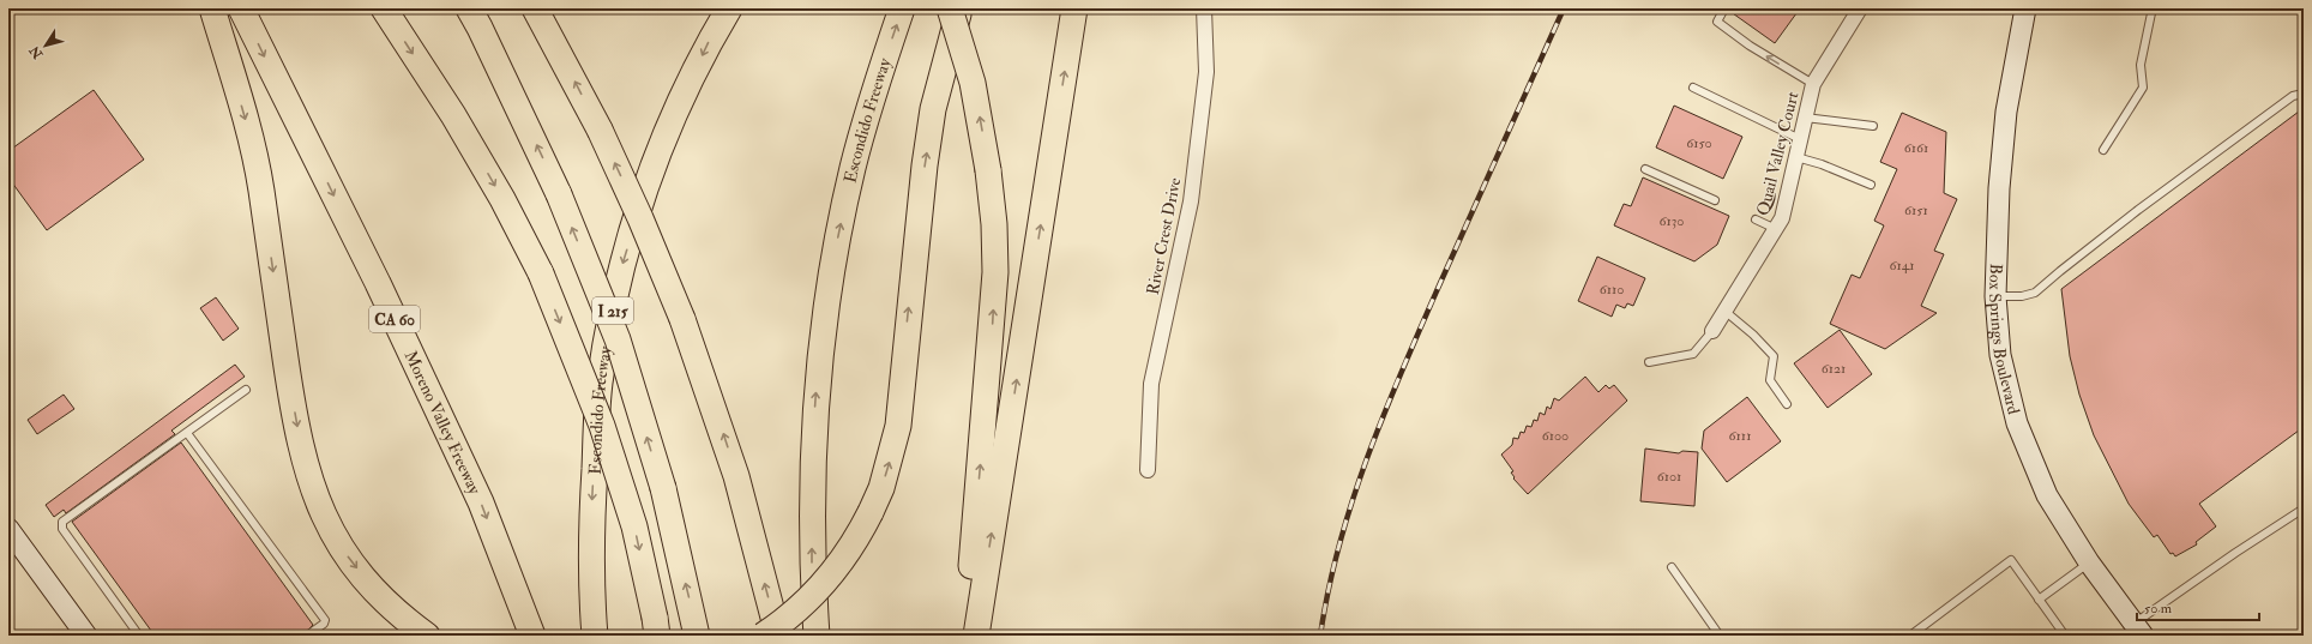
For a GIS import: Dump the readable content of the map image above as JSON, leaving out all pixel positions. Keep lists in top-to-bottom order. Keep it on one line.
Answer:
{"streets":{"highway":["Escondido Freeway","I 215","CA 60","Moreno Valley Freeway"],"street":["Quail Valley Court","River Crest Drive","Box Springs Boulevard"]},"house_numbers":["6150","6161","6151","6130","6141","6110","6121","6100","6111","6101"],"scale_bar":"50 m","north":"bottom left"}
